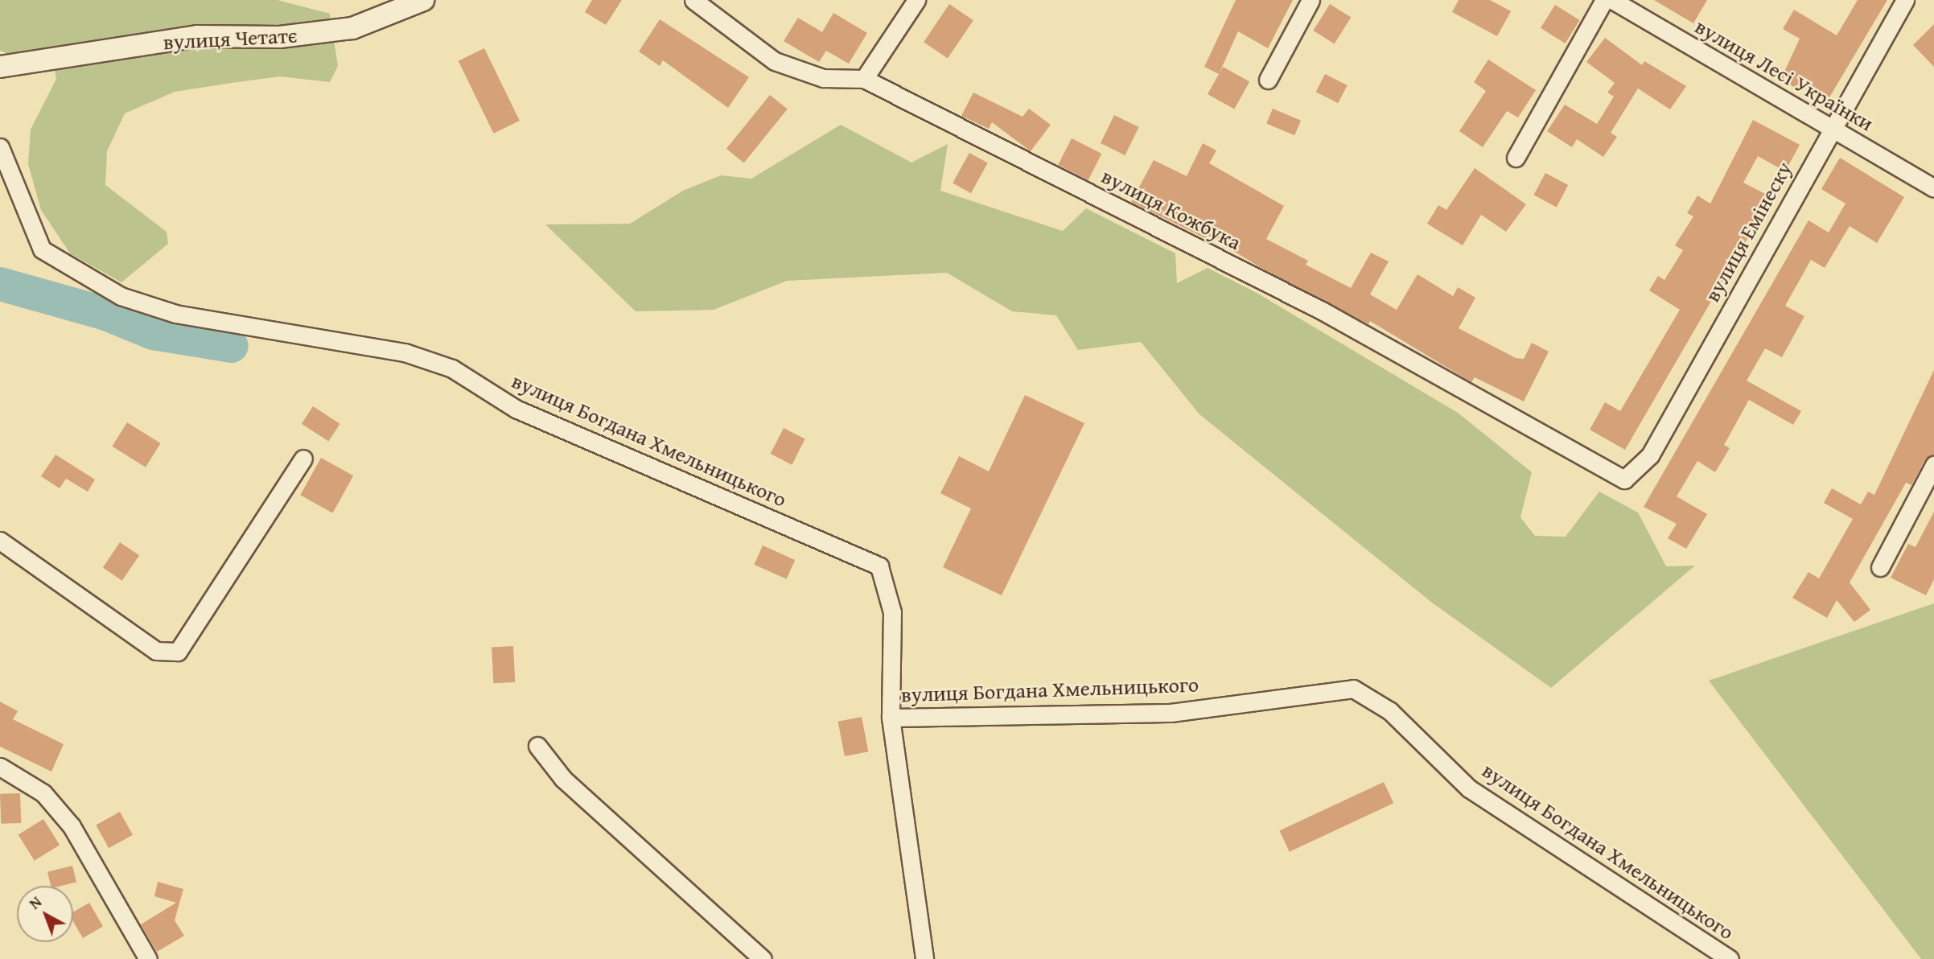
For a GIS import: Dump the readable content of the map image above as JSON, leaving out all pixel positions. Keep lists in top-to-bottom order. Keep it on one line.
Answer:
{"streets":{"street":["вулиця Четатє","вулиця Лесі Українки","вулиця Кожбука","вулиця Емінеску","вулиця Богдана Хмельницького"]},"crossings":[["вулиця Лесі Українки","вулиця Емінеску"],["вулиця Кожбука","вулиця Емінеску"]],"north":"top left"}
